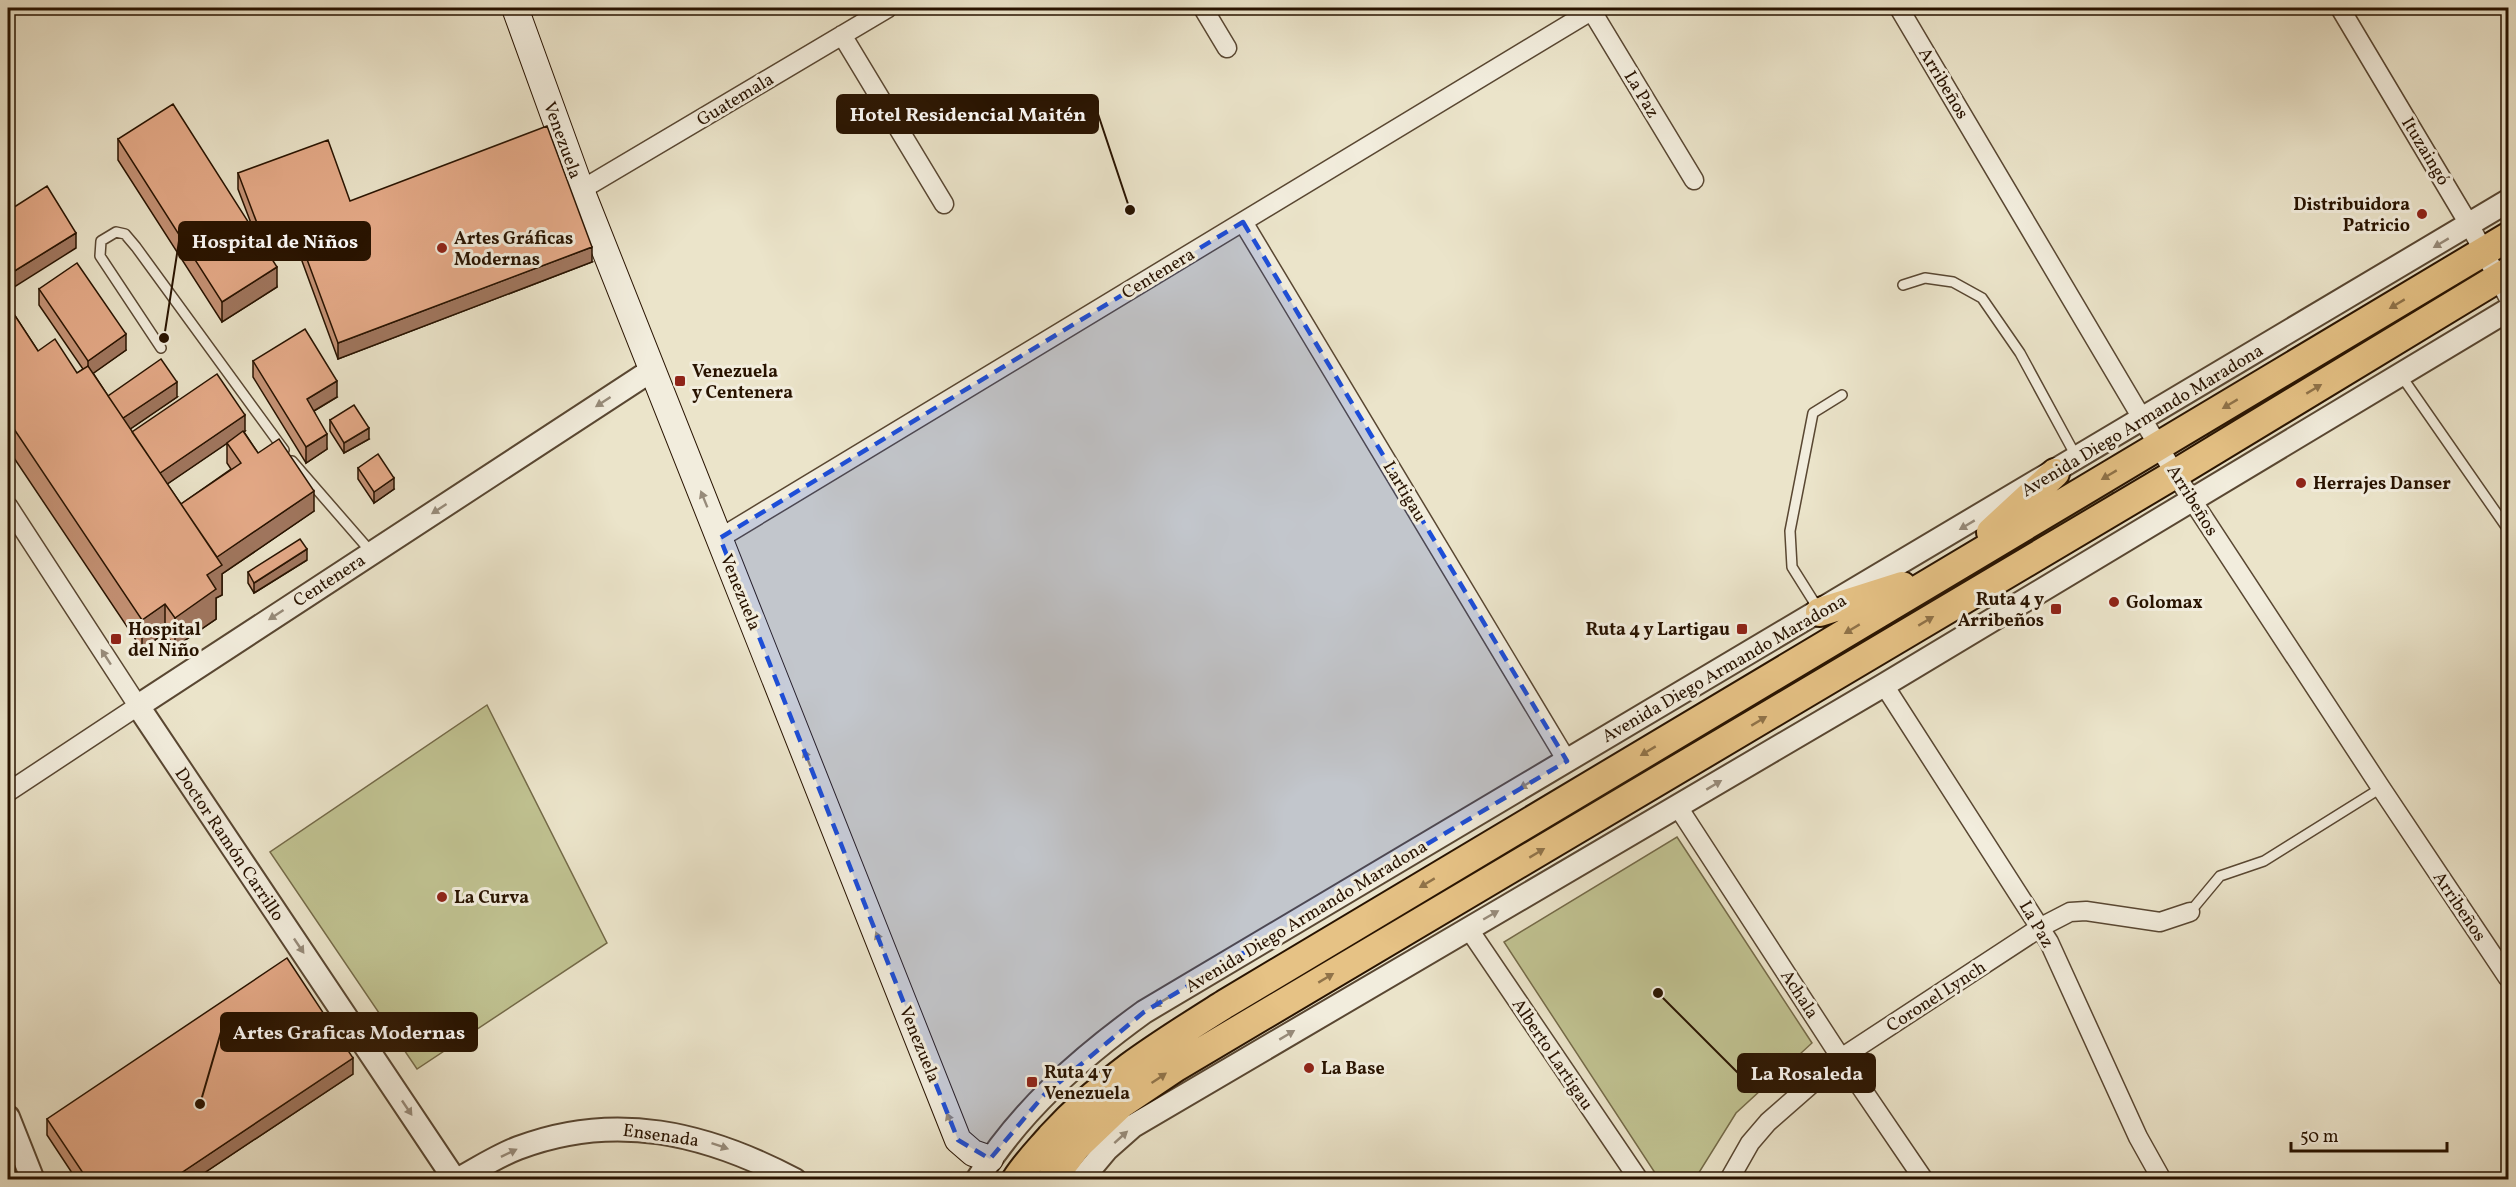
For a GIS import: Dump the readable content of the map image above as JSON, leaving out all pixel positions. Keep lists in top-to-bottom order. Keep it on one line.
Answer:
{"streets":{"main road":["Venezuela","Avenida Diego Armando Maradona"],"street":["Arribeños","La Paz","Guatemala","Ituzaingó","Centenera","Lartigau","Doctor Ramón Carrillo","Achala","Coronel Lynch","Alberto Lartigau","Ensenada"]},"crossings":[["Arribeños","Avenida Diego Armando Maradona"],["La Paz","Centenera"],["La Paz","Coronel Lynch"],["Guatemala","Venezuela"],["Venezuela","Centenera"],["Venezuela","Avenida Diego Armando Maradona"],["Ituzaingó","Avenida Diego Armando Maradona"],["Centenera","Lartigau"],["Centenera","Doctor Ramón Carrillo"],["Avenida Diego Armando Maradona","Lartigau"],["Doctor Ramón Carrillo","Ensenada"],["Achala","Coronel Lynch"]],"one_way":["Venezuela","Ensenada"],"places":{"other":["Hotel Residencial Maitén","Distribuidora Patricio","Artes Gráficas Modernas","Hospital de Niños","Herrajes Danser","Golomax","La Curva","La Rosaleda","La Base","Artes Graficas Modernas"],"transit":["Venezuela y Centenera","Ruta 4 y Arribeños","Ruta 4 y Lartigau","Hospital del Niño","Ruta 4 y Venezuela"]},"scale_bar":"50 m"}
